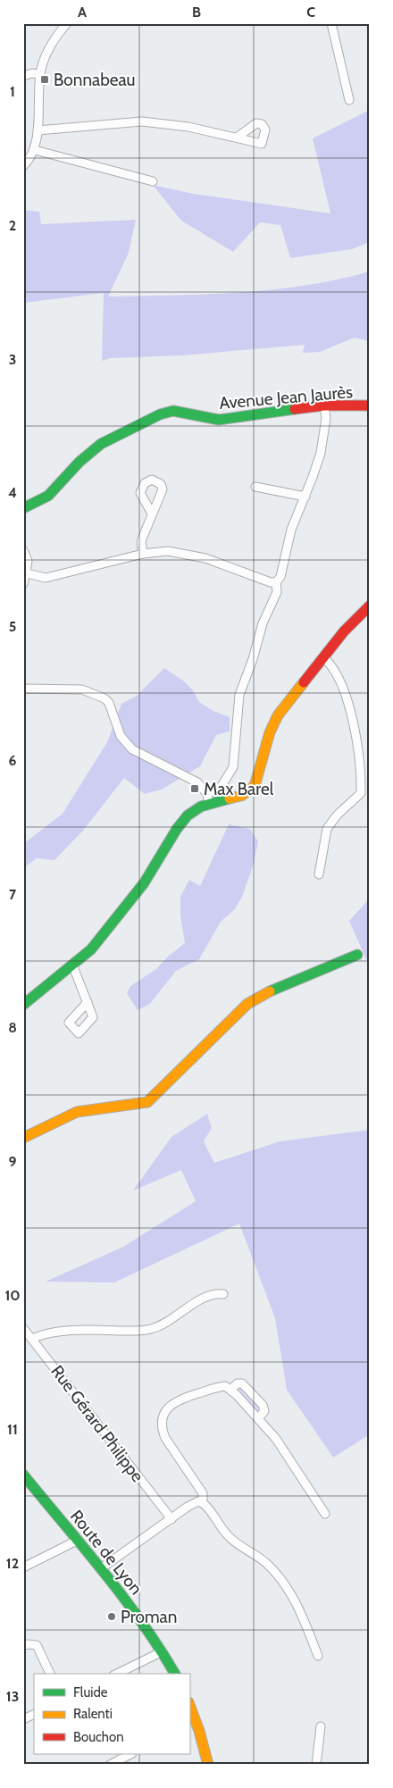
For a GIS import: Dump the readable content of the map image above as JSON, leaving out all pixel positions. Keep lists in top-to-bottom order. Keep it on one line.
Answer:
{"streets":{"street":["Avenue Jean Jaurès","Rue Gérard Philippe","Route de Lyon"]},"places":{"transit":["Bonnabeau","Max Barel"],"other":["Proman"]},"legend":["Fluide","Ralenti","Bouchon"],"grid":{"columns":["A","B","C"],"rows":["1","2","3","4","5","6","7","8","9","10","11","12","13"]}}
